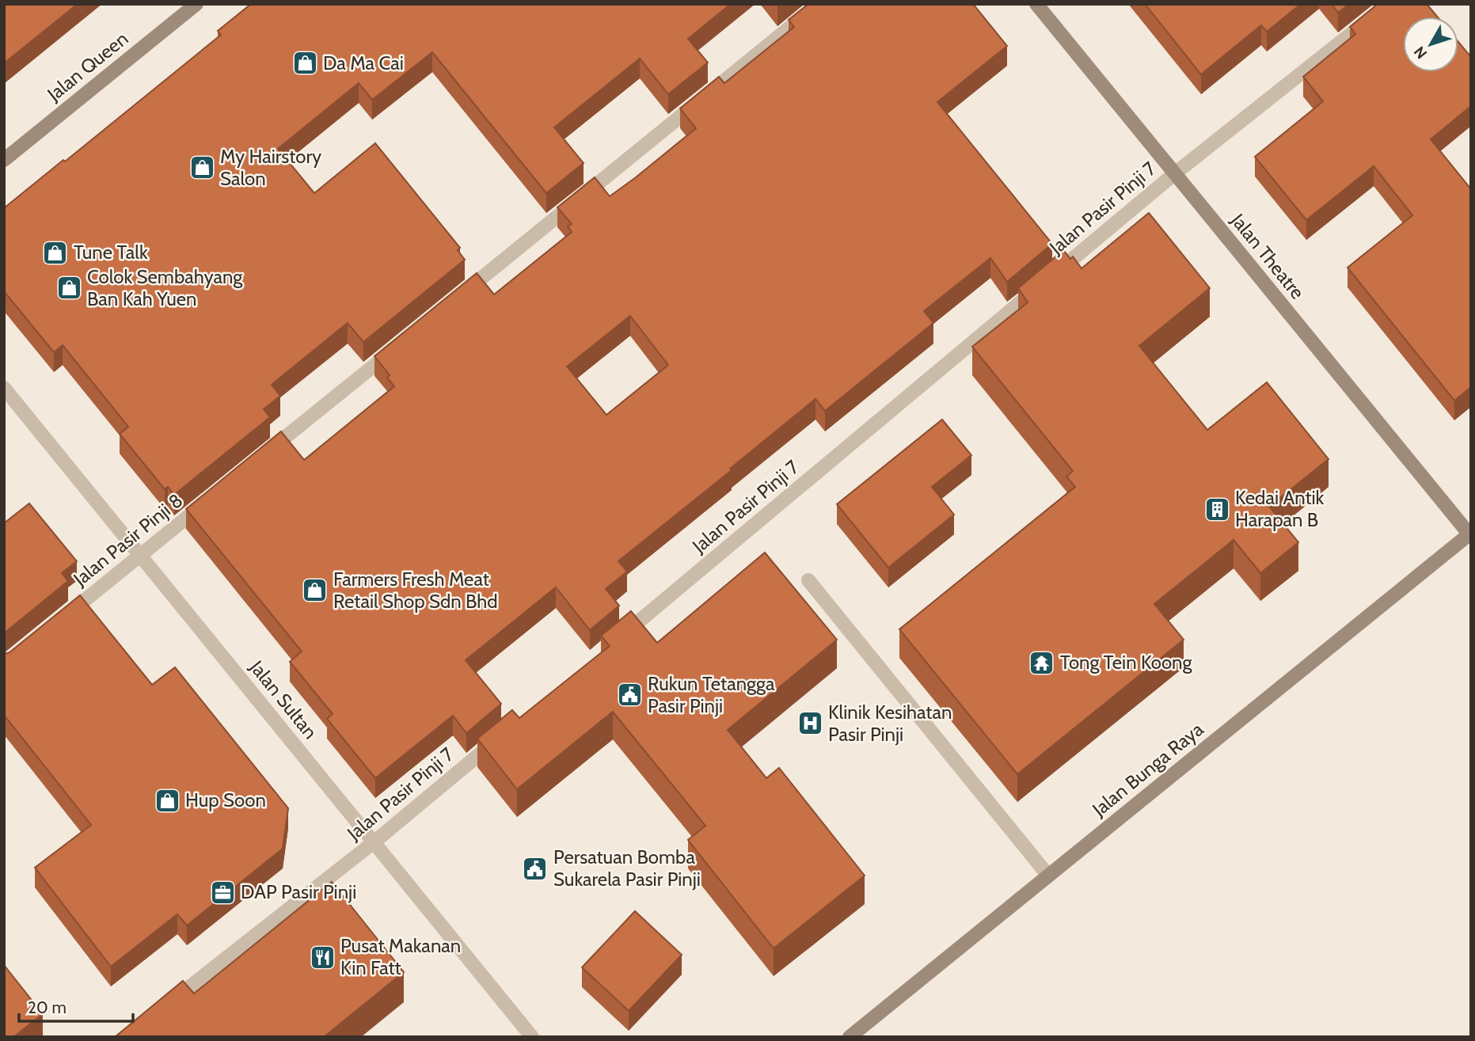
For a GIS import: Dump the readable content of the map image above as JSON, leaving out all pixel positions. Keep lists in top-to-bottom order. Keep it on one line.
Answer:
{"streets":{"main road":["Jalan Queen","Jalan Theatre","Jalan Bunga Raya"],"street":["Jalan Pasir Pinji 7","Jalan Pasir Pinji 8","Jalan Sultan"]},"crossings":[["Jalan Pasir Pinji 7","Jalan Theatre"],["Jalan Pasir Pinji 7","Jalan Sultan"],["Jalan Theatre","Jalan Bunga Raya"],["Jalan Pasir Pinji 8","Jalan Sultan"]],"places":{"shop":["Da Ma Cai","My Hairstory Salon","Tune Talk","Colok Sembahyang Ban Kah Yuen","Farmers Fresh Meat Retail Shop Sdn Bhd","Hup Soon"],"building":["Kedai Antik Harapan B"],"temple":["Tong Tein Koong"],"public building":["Rukun Tetangga Pasir Pinji","Persatuan Bomba Sukarela Pasir Pinji"],"hospital":["Klinik Kesihatan Pasir Pinji"],"office":["DAP Pasir Pinji"],"restaurant":["Pusat Makanan Kin Fatt"]},"scale_bar":"20 m","north":"bottom left"}
